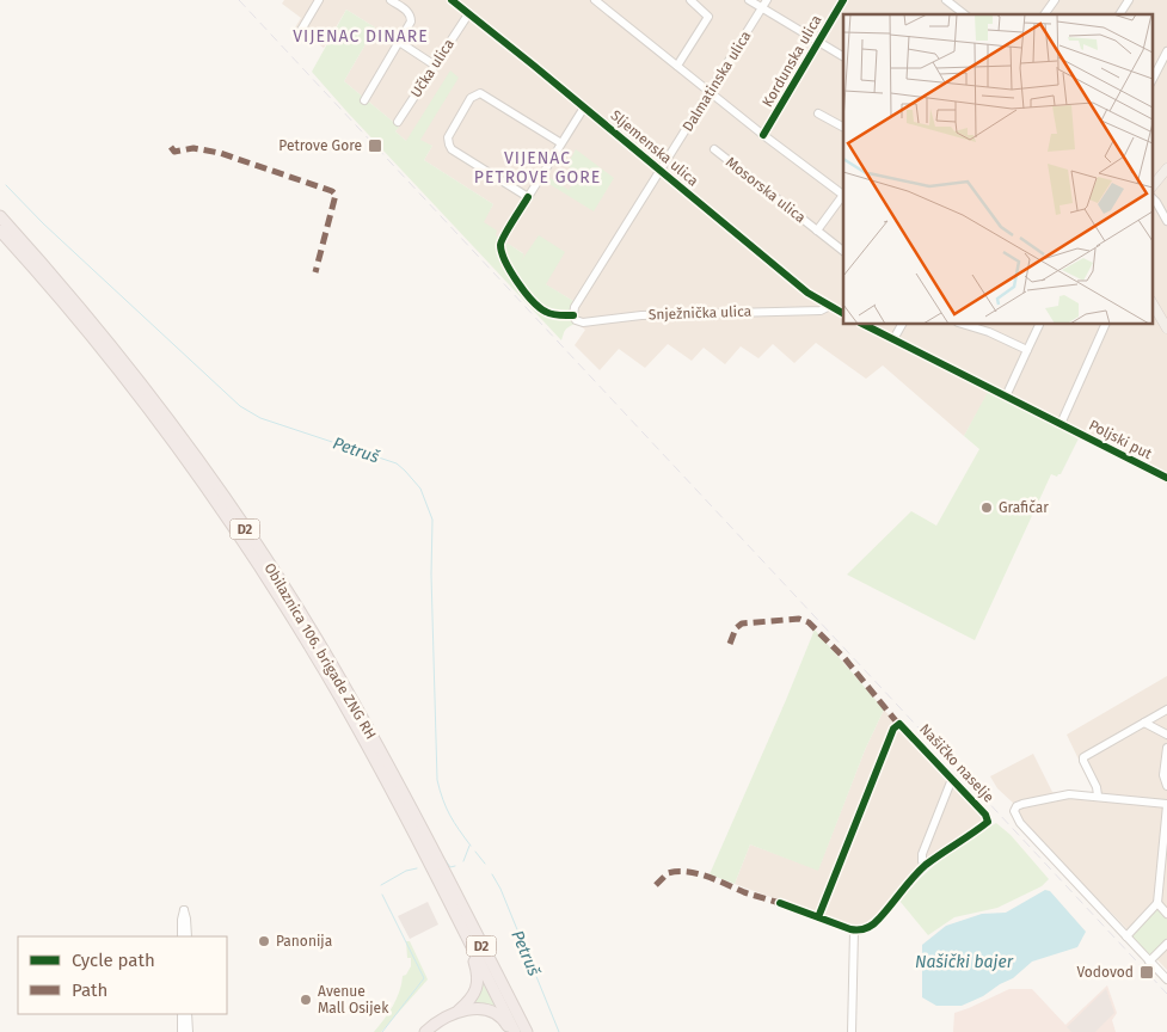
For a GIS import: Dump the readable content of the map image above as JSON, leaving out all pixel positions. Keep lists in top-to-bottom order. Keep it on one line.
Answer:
{"streets":{"highway":["D2","Obilaznica 106. brigade ZNG RH"],"street":["Kordunska ulica","Učka ulica","Dalmatinska ulica","Sljemenska ulica","Mosorska ulica","Snježnička ulica","Poljski put","Našičko naselje"]},"crossings":[["Učka ulica","Sljemenska ulica"],["Dalmatinska ulica","Sljemenska ulica"],["Dalmatinska ulica","Snježnička ulica"],["Sljemenska ulica","Snježnička ulica"]],"districts":["VIJENAC DINARE","VIJENAC PETROVE GORE"],"water":["Petruš","Našički bajer"],"places":{"transit":["Petrove Gore","Vodovod"],"other":["Grafičar","Panonija","Avenue Mall Osijek"]},"legend":["Cycle path","Path"]}
